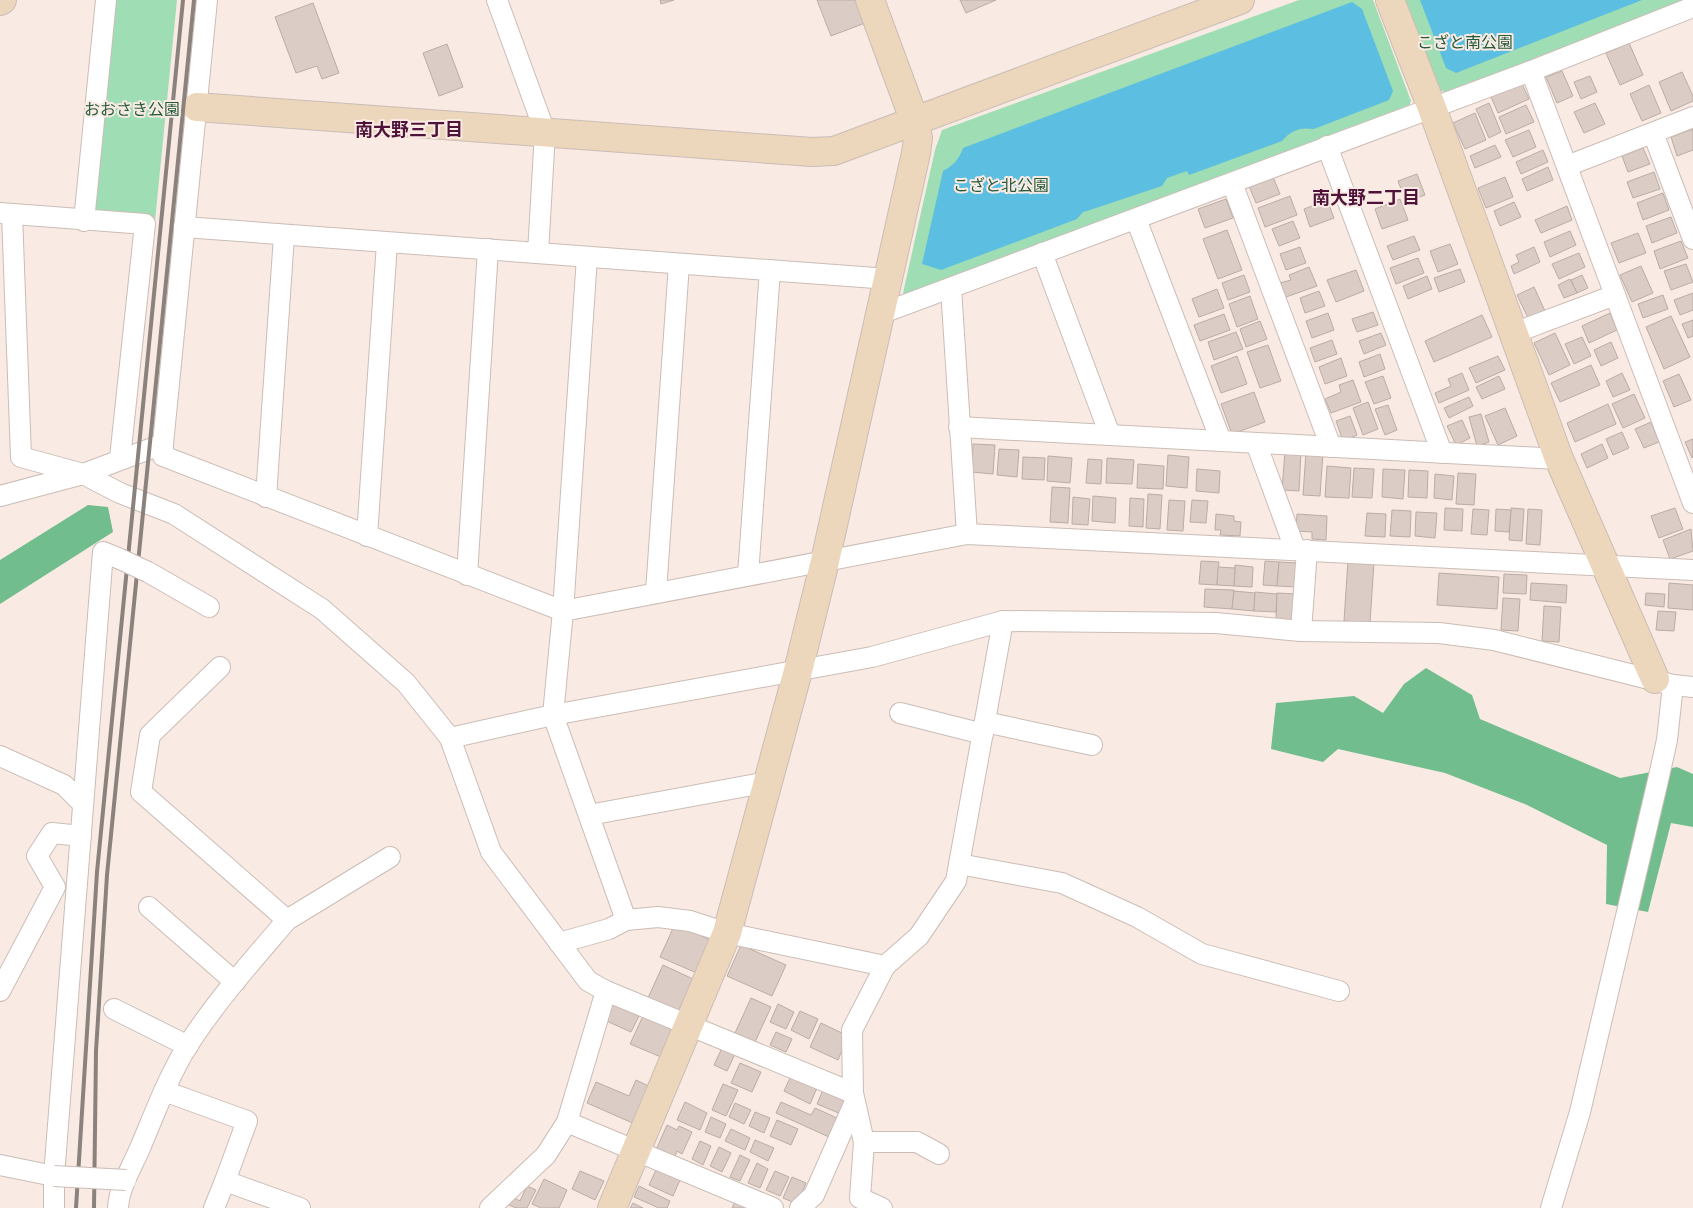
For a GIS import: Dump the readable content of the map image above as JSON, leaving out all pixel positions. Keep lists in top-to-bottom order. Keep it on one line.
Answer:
{"districts":["南大野三丁目","南大野二丁目"],"parks":["こざと南公園","おおさき公園","こざと北公園"]}
